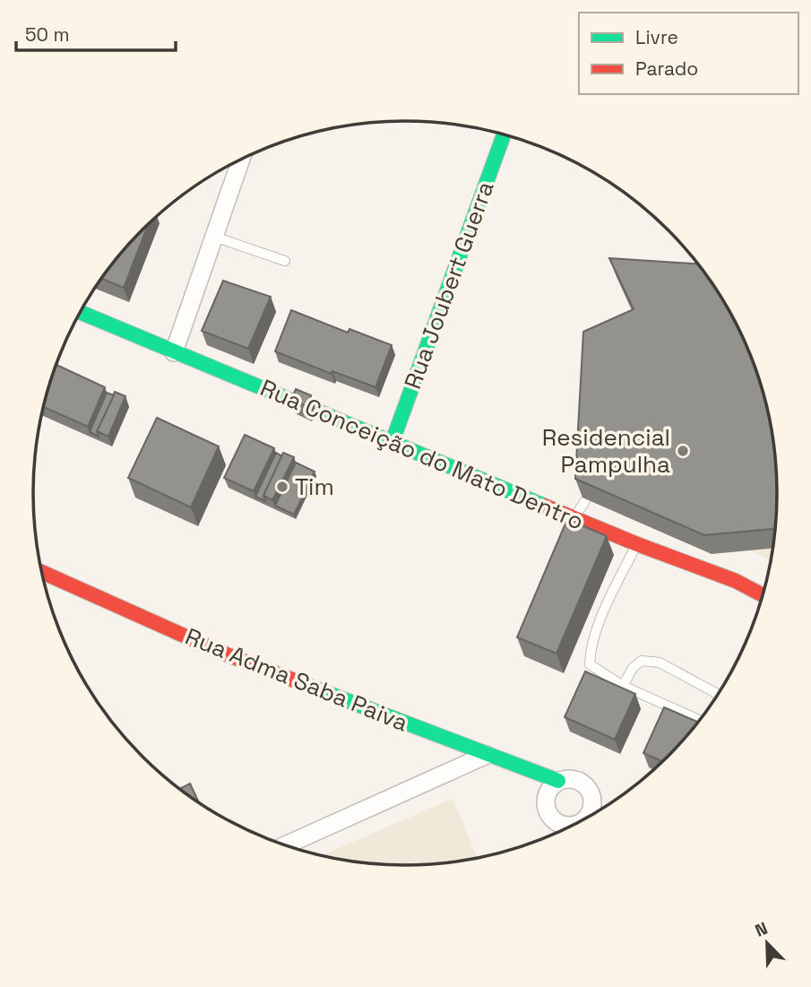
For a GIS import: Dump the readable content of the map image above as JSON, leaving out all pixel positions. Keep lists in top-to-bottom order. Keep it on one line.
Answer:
{"streets":{"street":["Rua Joubert Guerra","Rua Conceição do Mato Dentro","Rua Adma Saba Paiva"]},"crossings":[["Rua Joubert Guerra","Rua Conceição do Mato Dentro"]],"places":["Residencial Pampulha","Tim"],"legend":["Livre","Parado"],"scale_bar":"50 m","north":"top left"}
